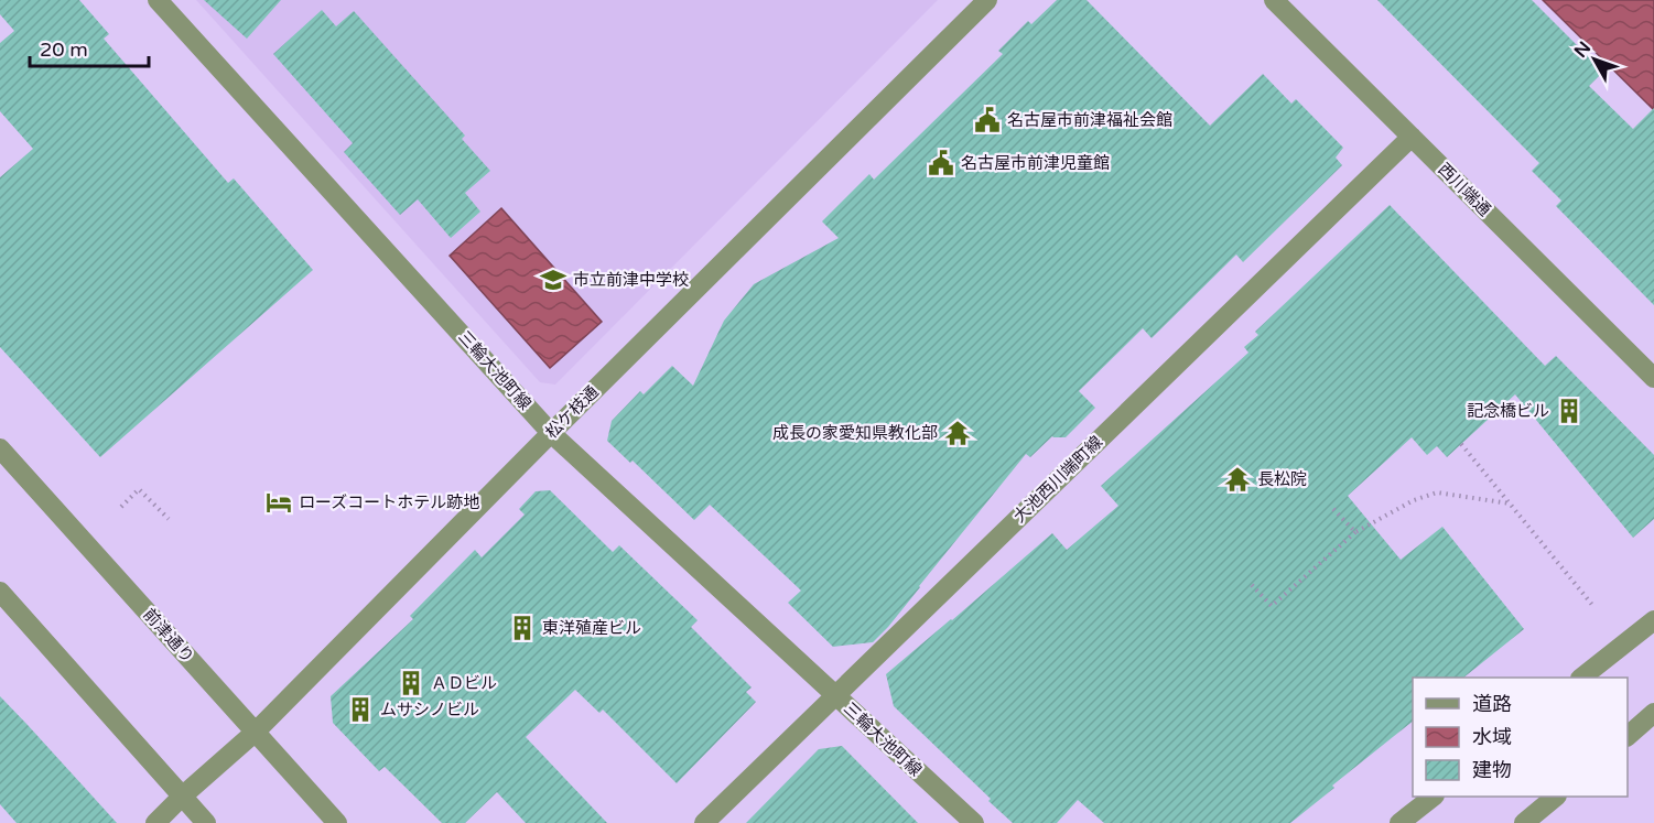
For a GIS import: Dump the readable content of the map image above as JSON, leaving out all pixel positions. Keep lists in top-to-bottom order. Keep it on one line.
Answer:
{"streets":{"street":["西川端通","三輪大池町線","松ケ枝通","大池西川端町線","前津通り"]},"crossings":[["西川端通","大池西川端町線"],["三輪大池町線","松ケ枝通"],["三輪大池町線","大池西川端町線"],["松ケ枝通","前津通り"]],"places":{"public building":["名古屋市前津福祉会館","名古屋市前津児童館"],"school or university":["市立前津中学校"],"building":["記念橋ビル","東洋殖産ビル","ＡＤビル","ムサシノビル"],"temple":["成長の家愛知県教化部","長松院"],"hotel":["ローズコートホテル跡地"]},"legend":["道路","水域","建物"],"scale_bar":"20 m","north":"top left"}
